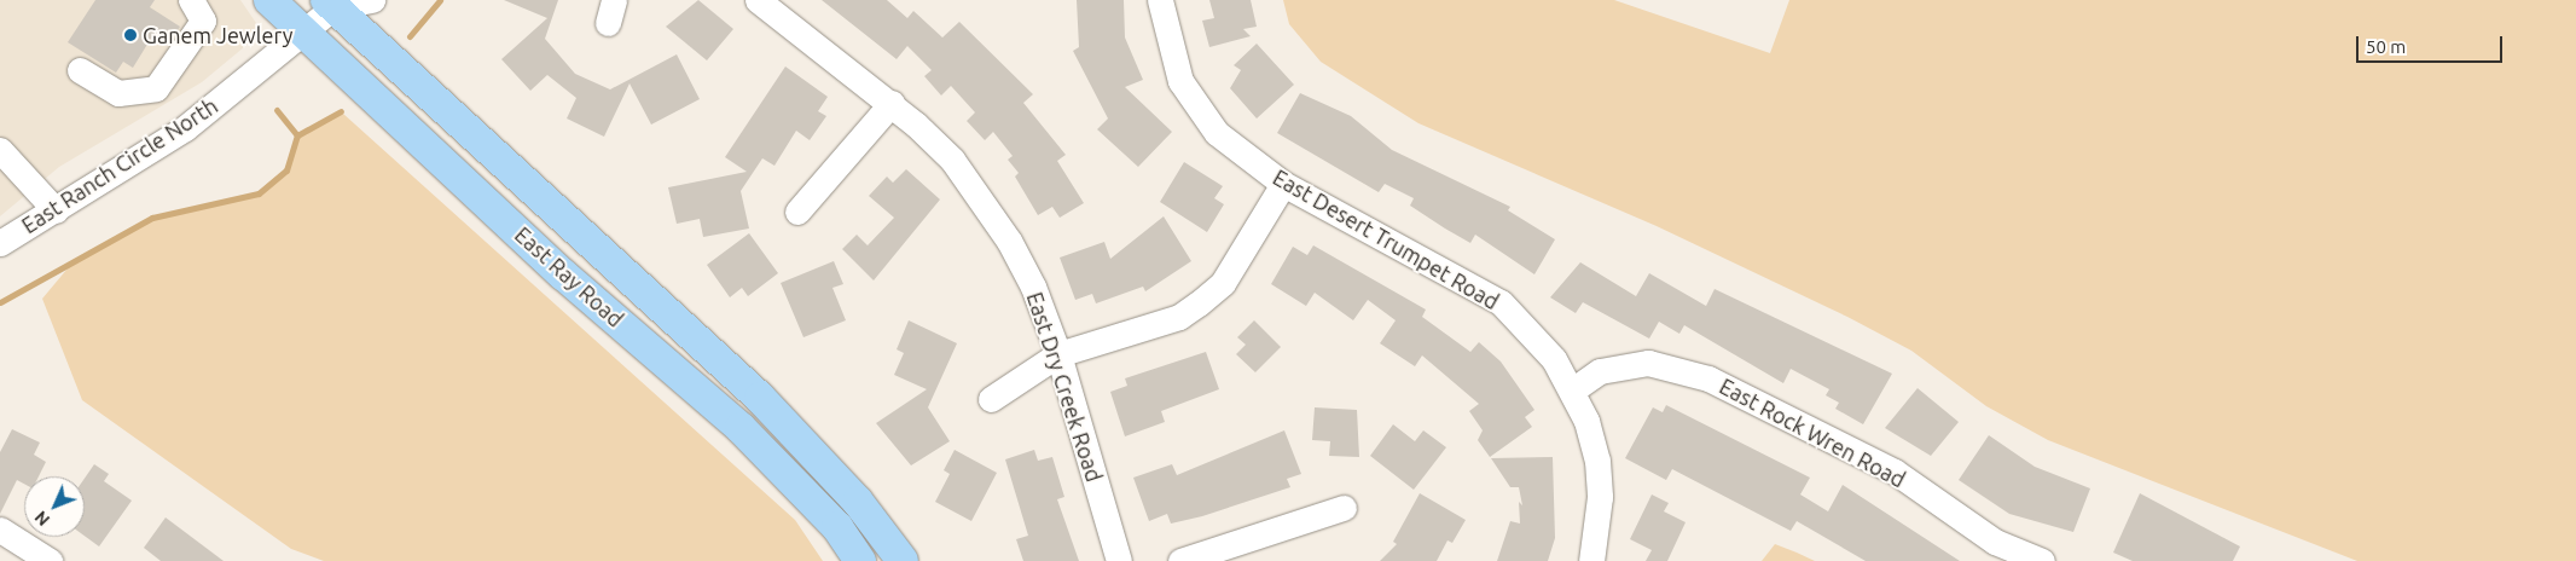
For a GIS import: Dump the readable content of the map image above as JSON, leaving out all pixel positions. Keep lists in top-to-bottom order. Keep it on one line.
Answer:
{"streets":{"main road":["East Ray Road"],"street":["East Ranch Circle North","East Desert Trumpet Road","East Dry Creek Road","East Rock Wren Road"]},"crossings":[["East Ranch Circle North","East Ray Road"],["East Desert Trumpet Road","East Rock Wren Road"]],"places":["Ganem Jewlery"],"scale_bar":"50 m","north":"bottom left"}
